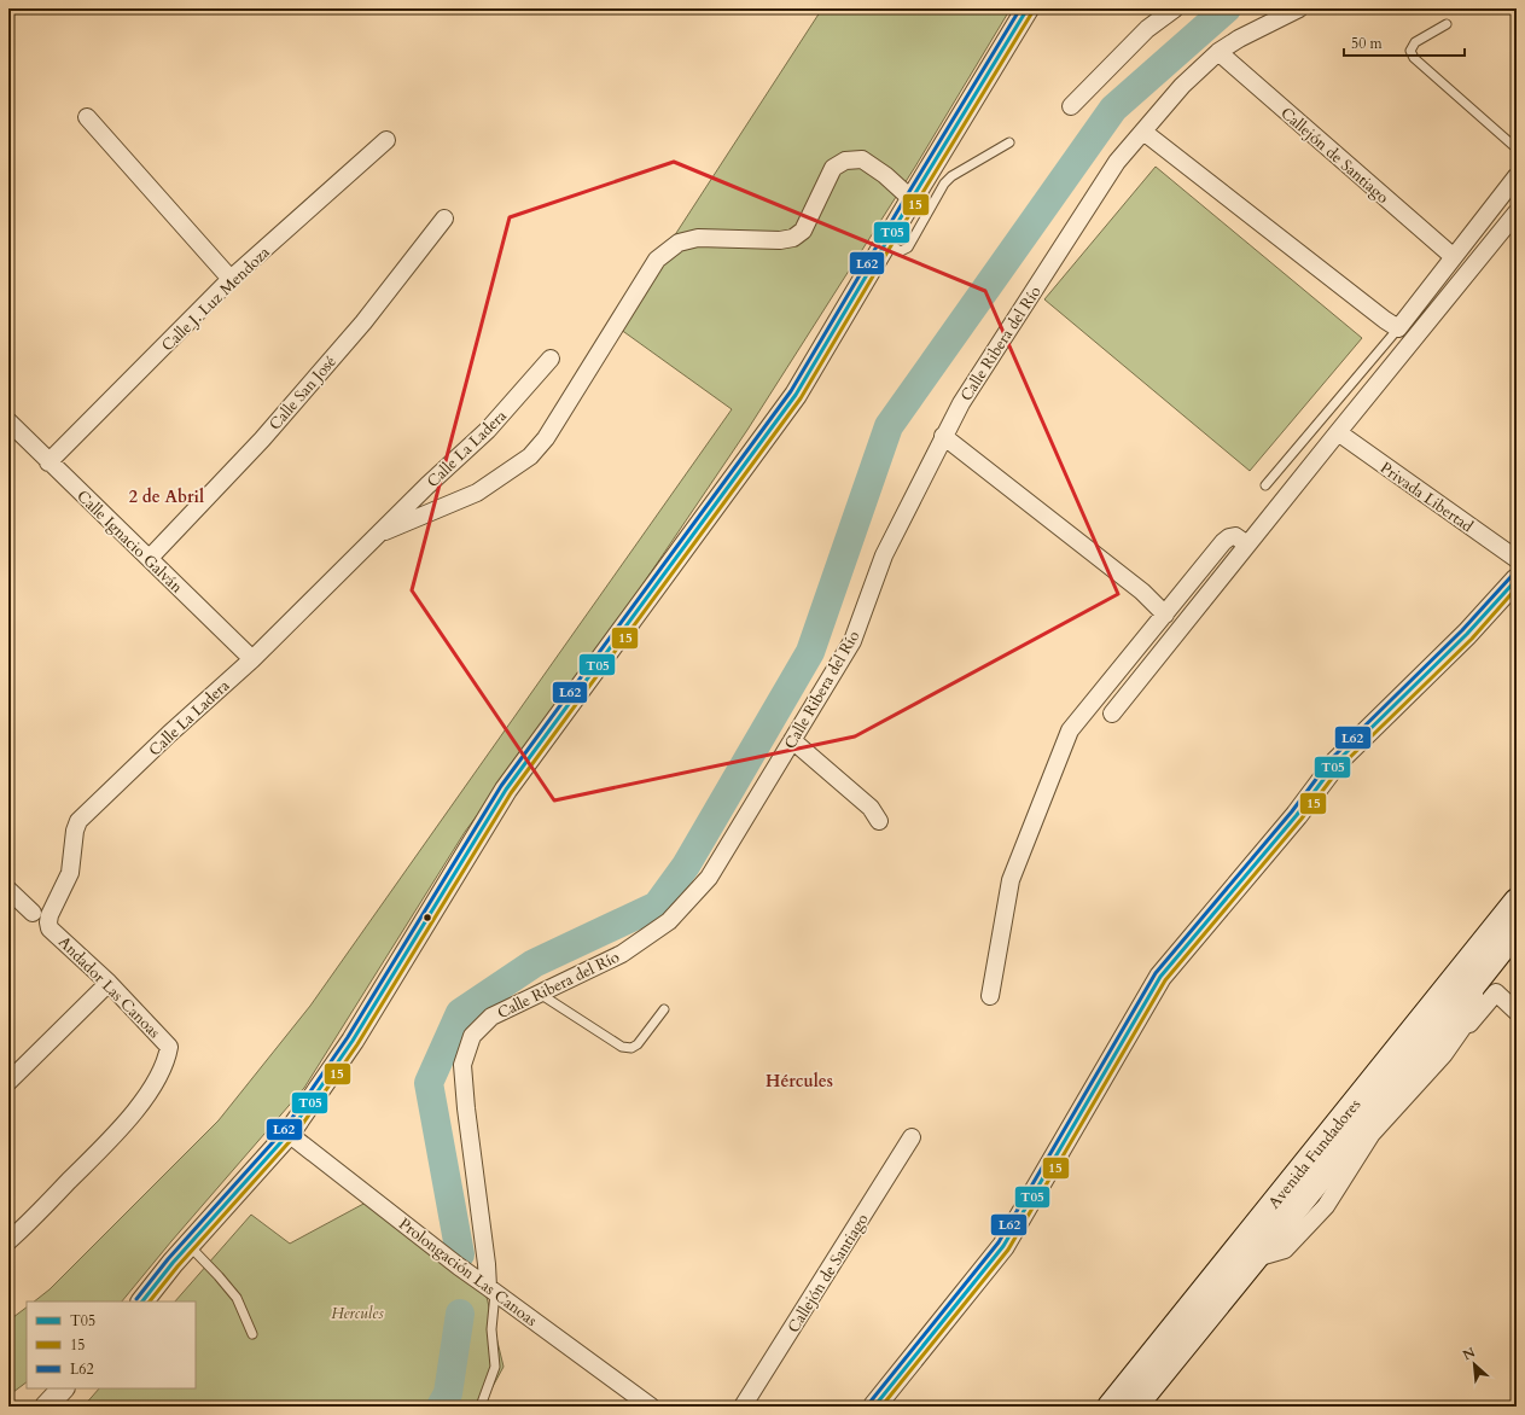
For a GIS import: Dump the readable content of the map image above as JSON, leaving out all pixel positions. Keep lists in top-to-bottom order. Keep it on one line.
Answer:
{"streets":{"main road":["Avenida Fundadores"],"street":["Callejón de Santiago","Calle J. Luz Mendoza","Calle Ribera del Río","Calle San José","Calle La Ladera","Privada Libertad","Calle Ignacio Galván","Andador Las Canoas","Prolongación Las Canoas"]},"crossings":[["Callejón de Santiago","Calle Ribera del Río"],["Calle J. Luz Mendoza","Calle Ignacio Galván"],["Calle Ribera del Río","Prolongación Las Canoas"],["Calle San José","Calle Ignacio Galván"],["Calle La Ladera","Calle Ignacio Galván"],["Calle La Ladera","Andador Las Canoas"]],"districts":["2 de Abril","Hércules"],"parks":["Hercules"],"lines":["transit line T05","transit line L62","transit line 15"],"legend":["T05","15","L62"],"scale_bar":"50 m","north":"top left"}
